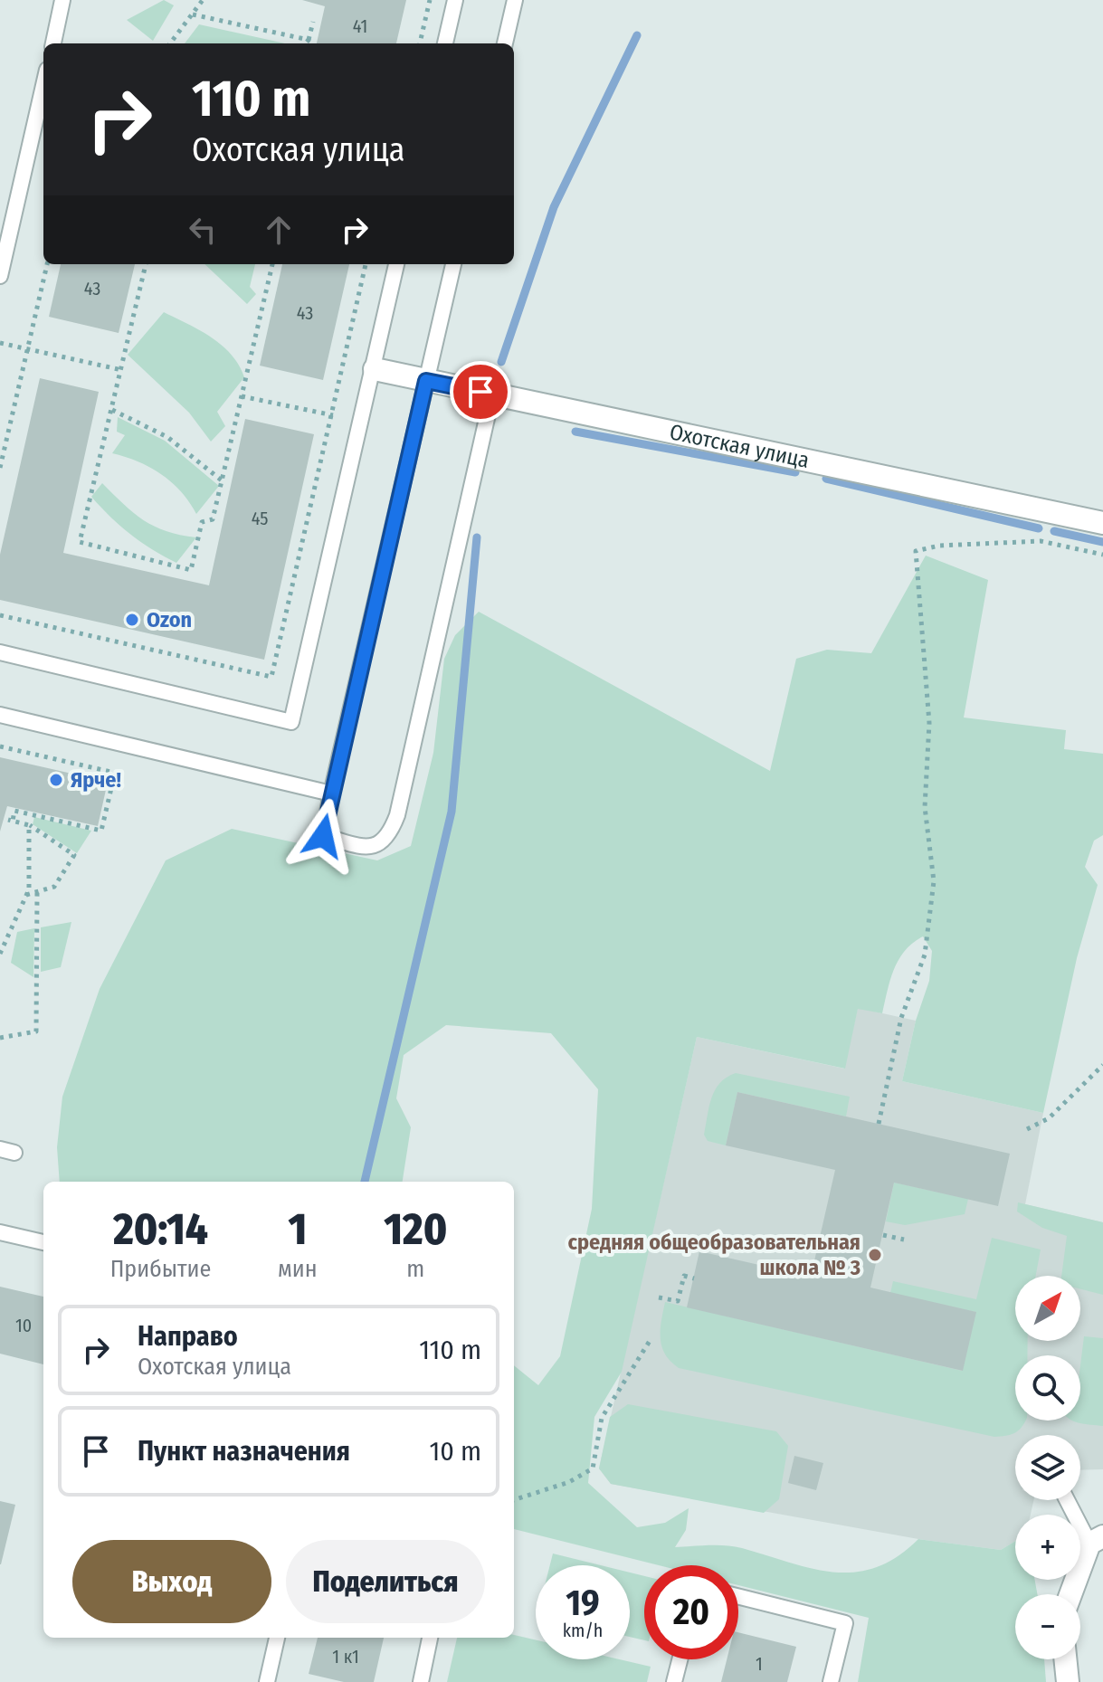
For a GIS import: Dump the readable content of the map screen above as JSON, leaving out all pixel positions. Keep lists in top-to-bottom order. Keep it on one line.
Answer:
{"streets":{"street":["Охотская улица"]},"places":["Ozon","Ярче!","средняя общеобразовательная школа № 3"],"house_numbers":["41","43","43","45","10","1 к1","1"],"north":"top right","page":{"turn":["110 m","Охотская улица"],"eta":["20:14","Прибытие","1","мин","120","m"],"map_buttons":["+","−"],"list":[{"name":"Направо","note":"Охотская улица","value":"110 m"},{"name":"Пункт назначения","value":"10 m"}],"buttons":["Выход","Поделиться"],"speed":"19 km/h","limit":"20"}}
